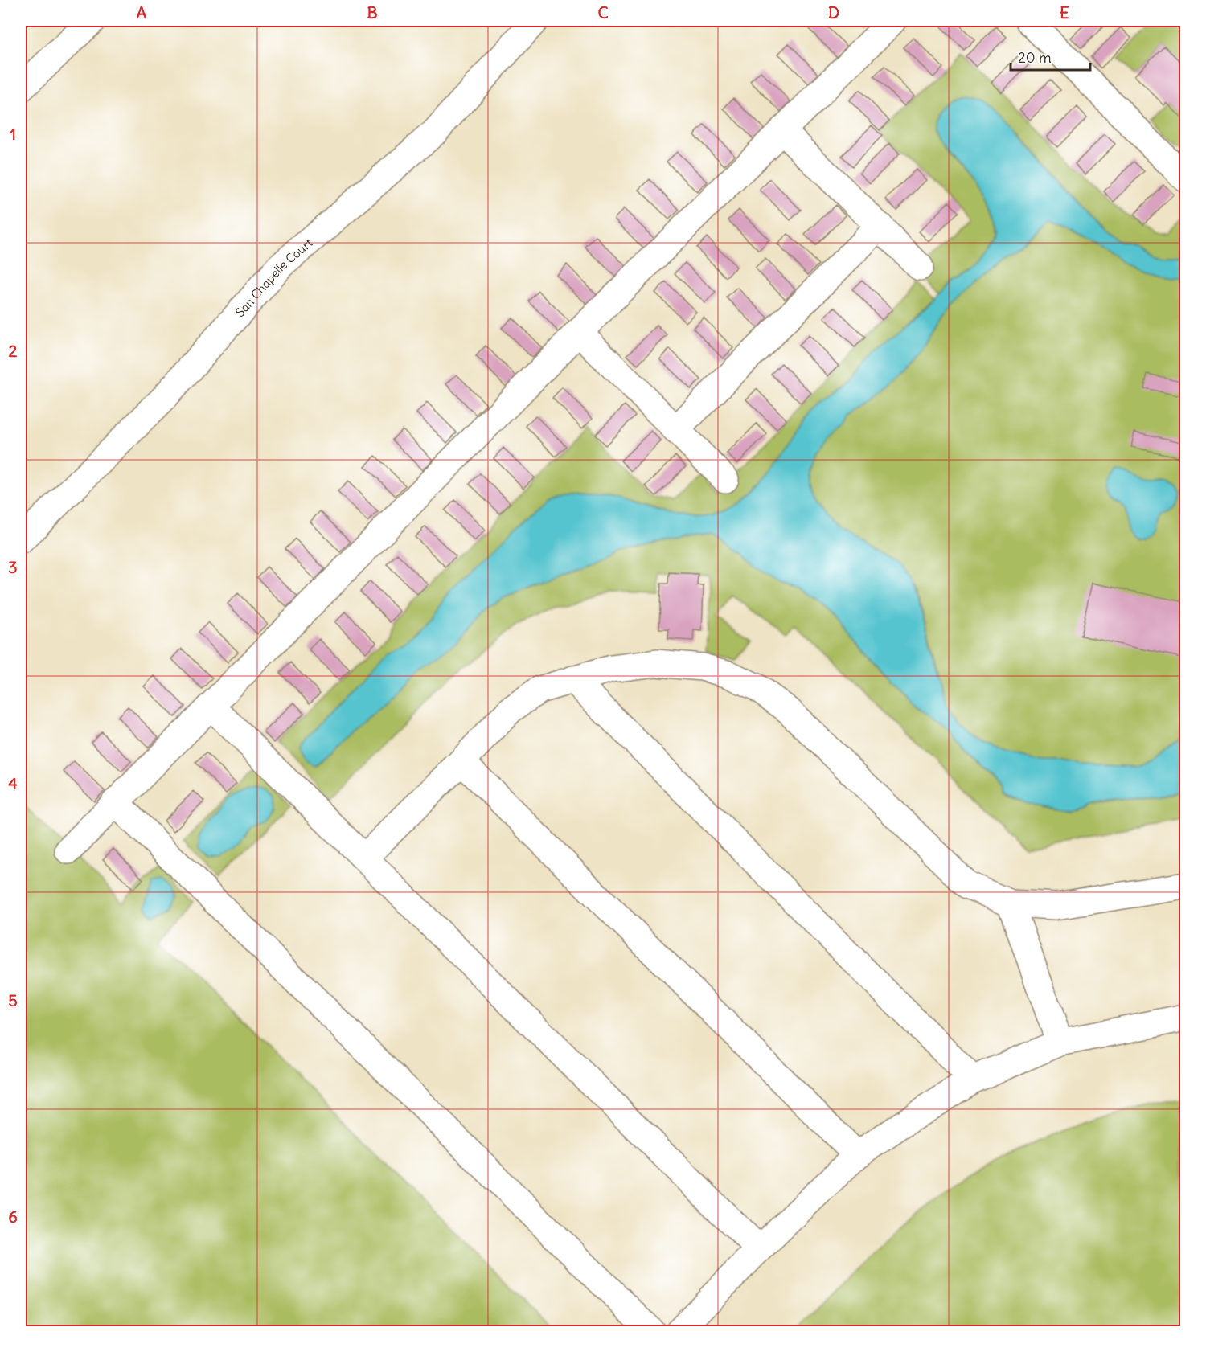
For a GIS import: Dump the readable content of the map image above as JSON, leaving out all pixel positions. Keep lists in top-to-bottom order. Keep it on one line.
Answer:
{"streets":{"street":["San Chapelle Court"]},"scale_bar":"20 m","grid":{"columns":["A","B","C","D","E"],"rows":["1","2","3","4","5","6"]}}
